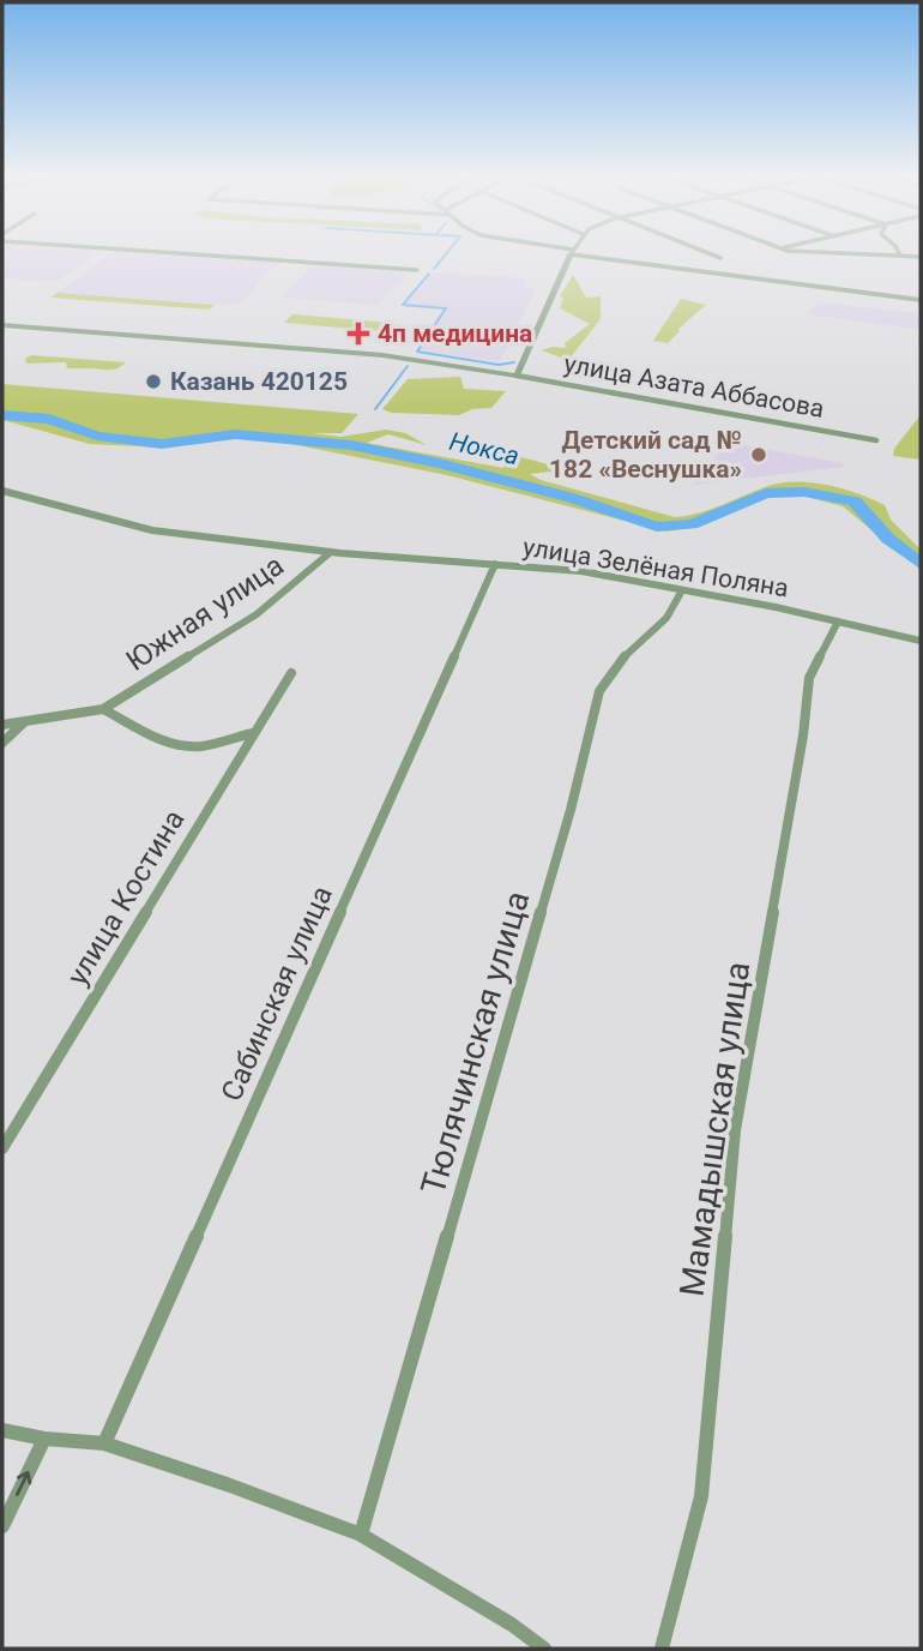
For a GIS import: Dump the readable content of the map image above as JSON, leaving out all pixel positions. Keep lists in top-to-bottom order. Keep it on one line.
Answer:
{"streets":{"street":["улица Азата Аббасова","улица Зелёная Поляна","Южная улица","улица Костина","Сабинская улица","Тюлячинская улица","Мамадышская улица"]},"crossings":[["улица Зелёная Поляна","Южная улица"],["улица Зелёная Поляна","Сабинская улица"],["улица Зелёная Поляна","Тюлячинская улица"],["улица Зелёная Поляна","Мамадышская улица"]],"water":["Нокса"],"places":{"health":["4п медицина"],"other":["Казань 420125","Детский сад № 182 «Веснушка»"]}}
